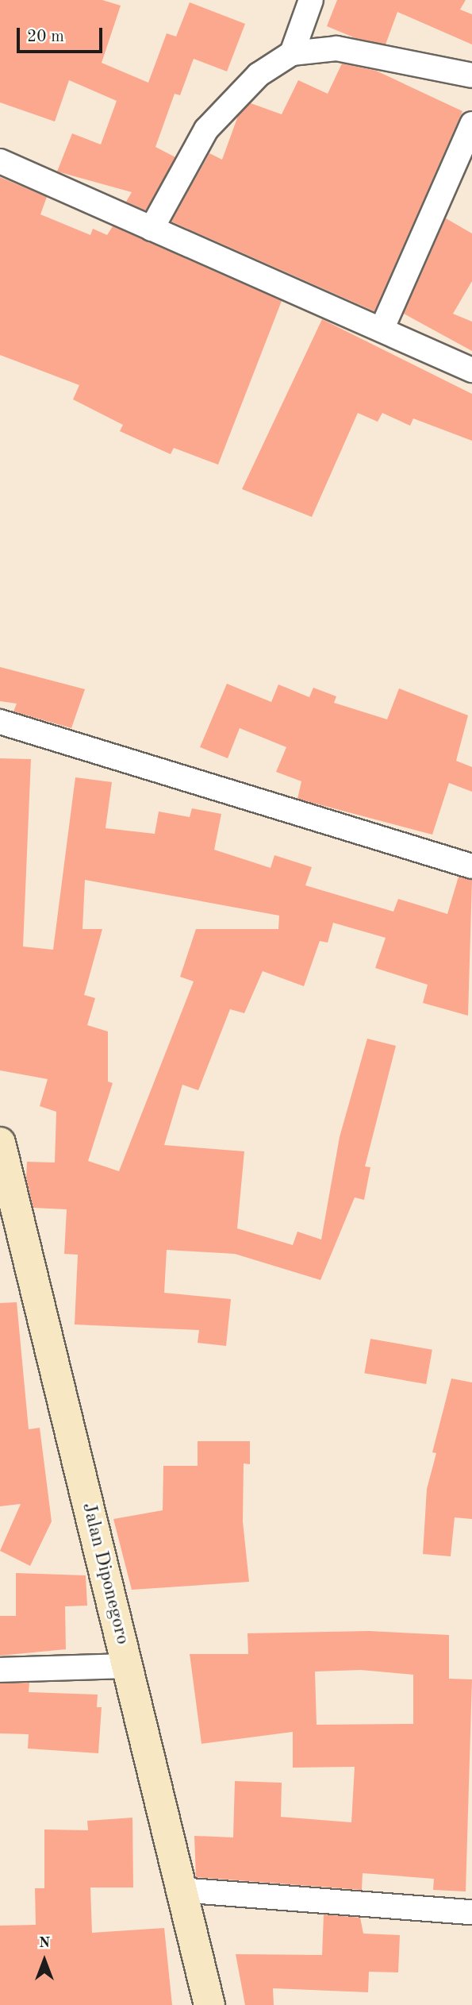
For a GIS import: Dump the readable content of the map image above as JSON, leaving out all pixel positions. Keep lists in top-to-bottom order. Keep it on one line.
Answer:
{"streets":{"main road":["Jalan Diponegoro"]},"scale_bar":"20 m","north":"top"}
